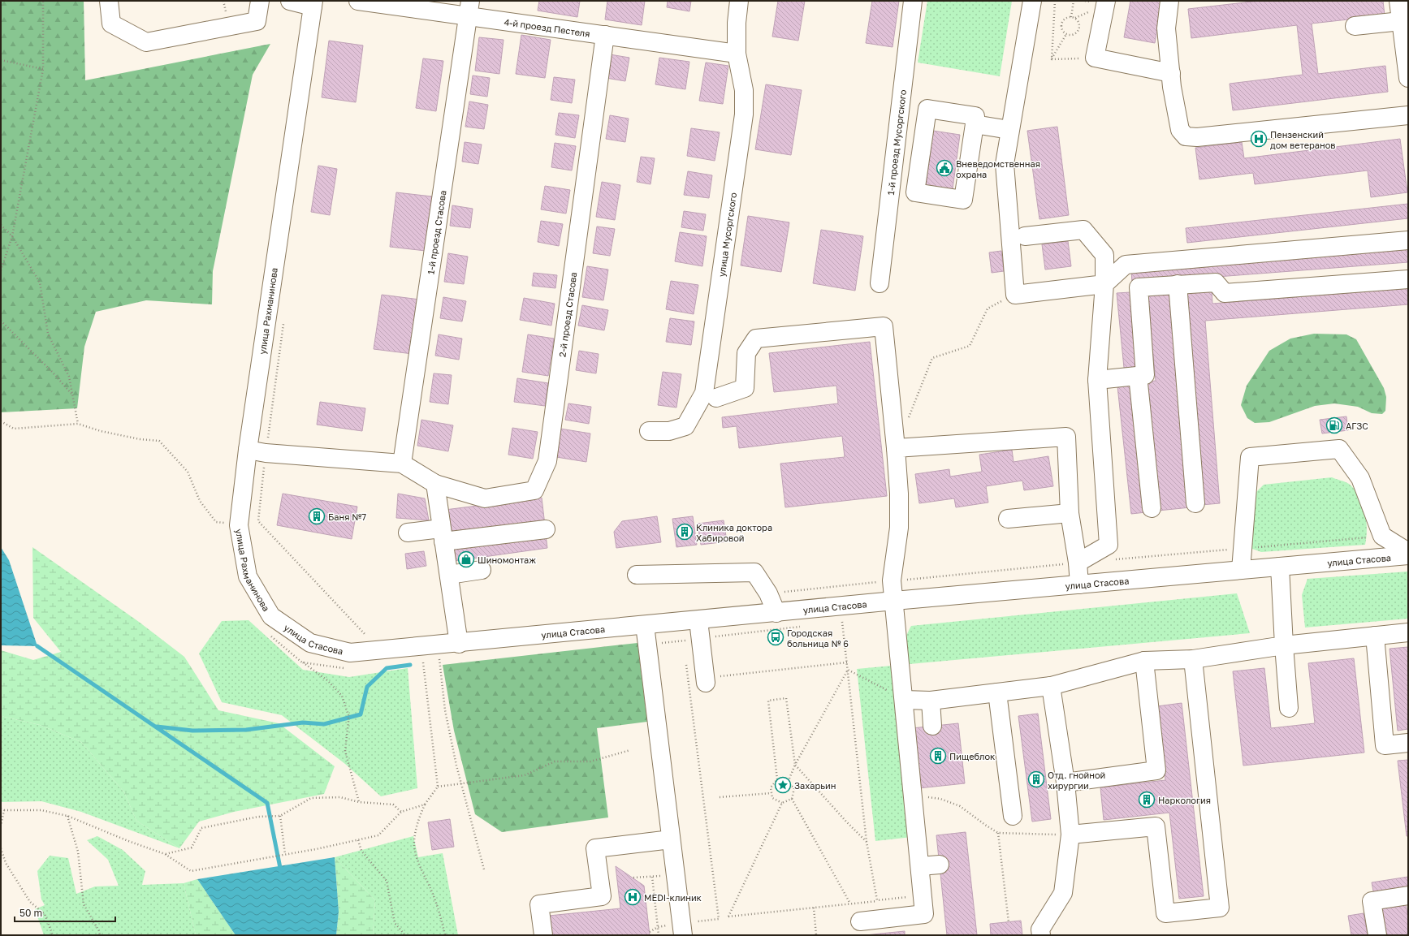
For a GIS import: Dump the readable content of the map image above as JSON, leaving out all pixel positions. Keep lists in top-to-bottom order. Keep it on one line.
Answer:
{"streets":{"street":["4-й проезд Пестеля","1-й проезд Мусоргского","1-й проезд Стасова","улица Мусоргского","улица Рахманинова","2-й проезд Стасова","улица Стасова"]},"crossings":[["4-й проезд Пестеля","1-й проезд Стасова"],["4-й проезд Пестеля","улица Мусоргского"],["4-й проезд Пестеля","2-й проезд Стасова"],["улица Рахманинова","улица Стасова"]],"places":{"hospital":["Пензенский дом ветеранов","MEDI-клиник"],"public building":["Вневедомственная охрана"],"fuel station":["АГЗС"],"building":["Баня №7","Клиника доктора Хабировой","Пищеблок","Отд. гнойной хирургии","Наркология"],"shop":["Шиномонтаж"],"bus stop":["Городская больница № 6"],"place":["Захарьин"]},"scale_bar":"50 m"}
